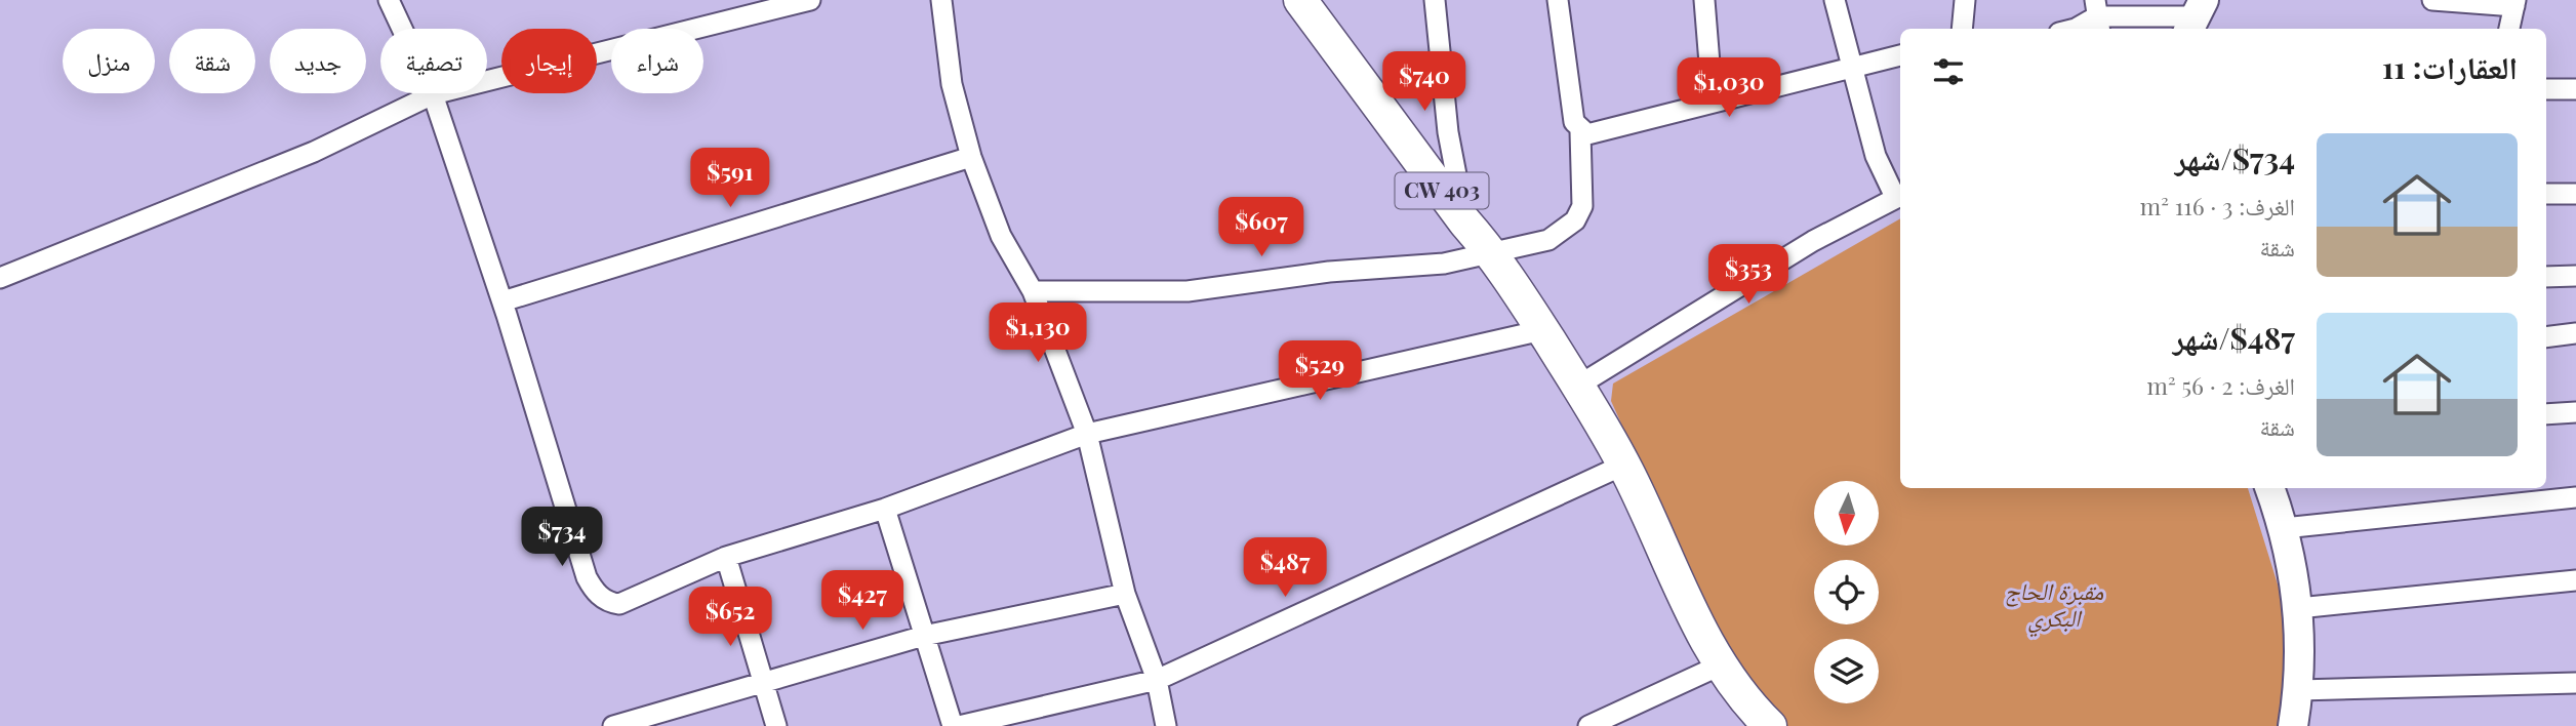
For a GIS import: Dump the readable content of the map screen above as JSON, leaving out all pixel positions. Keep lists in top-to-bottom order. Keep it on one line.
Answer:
{"streets":{"main road":["CW 403"]},"parks":["مقبرة الحاج البكري"],"north":"bottom","page":{"chip":["شراء","إيجار","تصفية","جديد","شقة","منزل"],"heading":"العقارات: 11","price":["$740","$1,030","$591","$607","$353","$1,130","$529","$734","$487","$427","$652"],"list":[{"name":"$734/شهر","note":"الغرف: 3 · 116 m² · شقة"},{"name":"$487/شهر","note":"الغرف: 2 · 56 m² · شقة"}]}}
